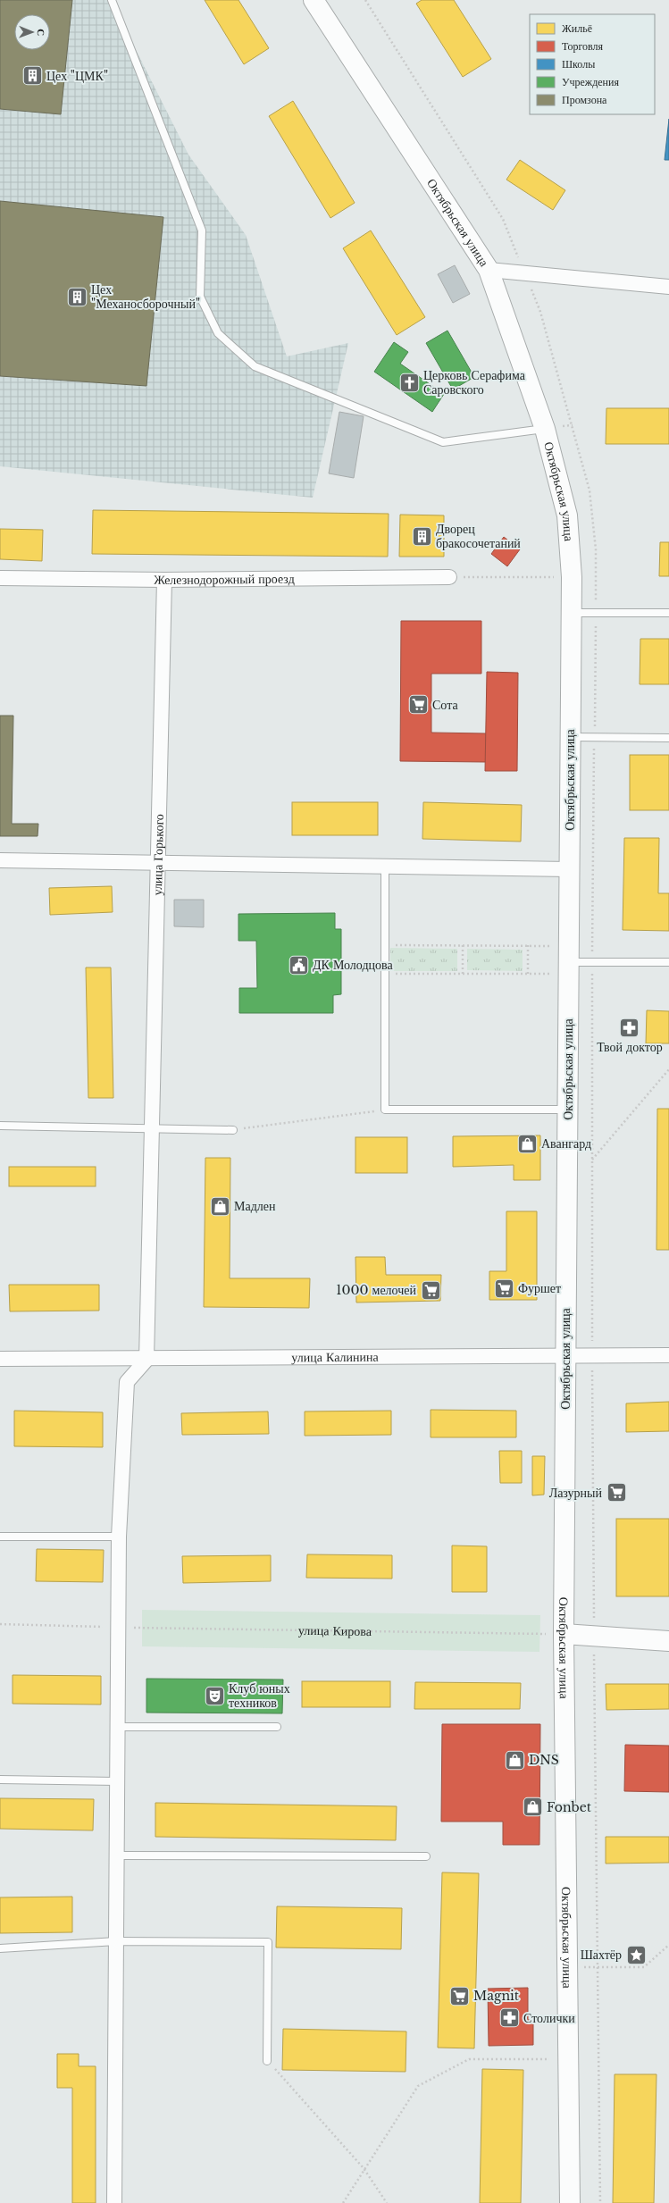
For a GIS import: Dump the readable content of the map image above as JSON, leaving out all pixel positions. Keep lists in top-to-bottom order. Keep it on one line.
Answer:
{"streets":{"main road":["Октябрьская улица"],"street":["Железнодорожный проезд","улица Горького","улица Калинина"],"path":["улица Кирова"]},"crossings":[["Октябрьская улица","улица Калинина"],["Октябрьская улица","улица Кирова"],["Железнодорожный проезд","улица Горького"],["улица Горького","улица Калинина"]],"places":{"building":["Цех \"ЦМК\"","Цех \"Механосборочный\"","Дворец бракосочетаний"],"church":["Церковь Серафима Саровского"],"supermarket":["Сота","Фуршет","1000 мелочей","Лазурный","Magnit"],"public building":["ДК Молодцова"],"pharmacy":["Твой доктор","Столички"],"shop":["Авангард","Мадлен","DNS","Fonbet"],"theatre":["Клуб юных техников"],"place":["Шахтёр"]},"legend":["Жильё","Торговля","Школы","Учреждения","Промзона"],"north":"right"}
